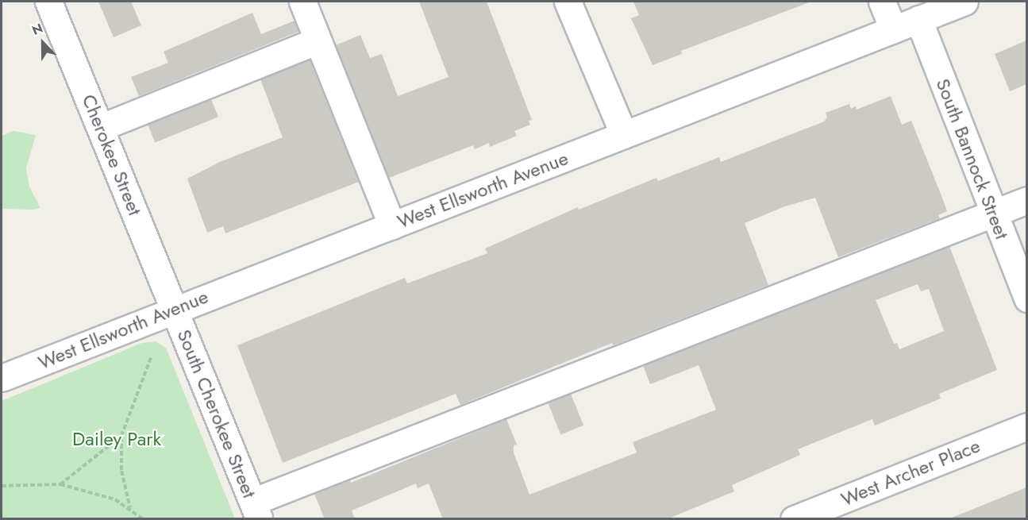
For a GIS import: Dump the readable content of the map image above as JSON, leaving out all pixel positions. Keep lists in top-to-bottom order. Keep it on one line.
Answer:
{"streets":{"street":["Cherokee Street","South Bannock Street","West Ellsworth Avenue","South Cherokee Street","West Archer Place"]},"crossings":[["Cherokee Street","West Ellsworth Avenue"],["Cherokee Street","South Cherokee Street"],["South Bannock Street","West Ellsworth Avenue"],["West Ellsworth Avenue","South Cherokee Street"]],"parks":["Dailey Park"],"north":"top"}
